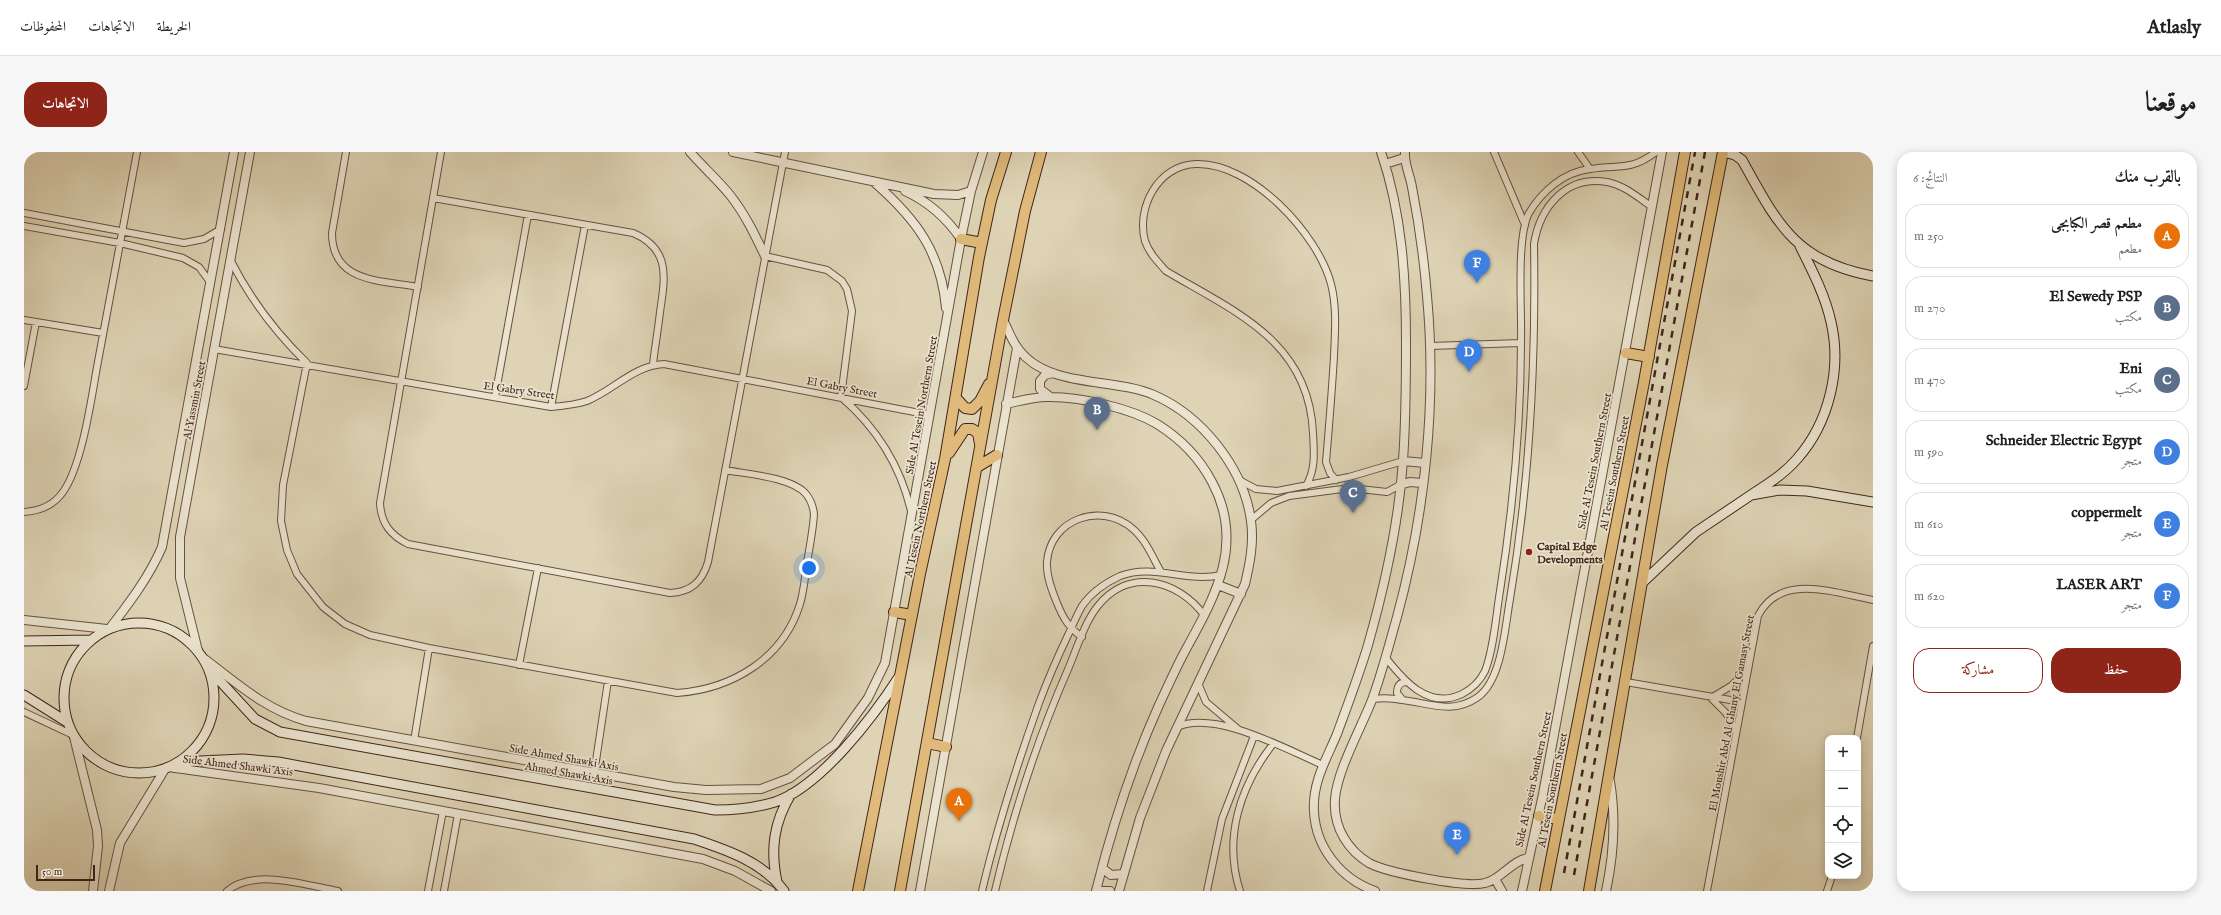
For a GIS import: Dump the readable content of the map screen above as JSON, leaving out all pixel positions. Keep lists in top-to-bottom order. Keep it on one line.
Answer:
{"streets":{"main road":["Al Tesein Southern Street","Al Tesein Northern Street","Ahmed Shawki Axis"],"street":["El Gabry Street","Al Yassmin Street","Side Al Tesein Northern Street","Side Al Tesein Southern Street","El Moushir Abd Al Ghany El Gamasy Street","Side Ahmed Shawki Axis"]},"crossings":[["El Gabry Street","Al Yassmin Street"],["El Gabry Street","Side Al Tesein Northern Street"],["Al Yassmin Street","Side Ahmed Shawki Axis"],["Side Al Tesein Northern Street","Side Ahmed Shawki Axis"],["Al Tesein Northern Street","Ahmed Shawki Axis"]],"places":["Capital Edge Developments"],"scale_bar":"50 m","page":{"header":"Atlasly","nav":["الخريطة","الاتجاهات","المحفوظات"],"title":"موقعنا","buttons":["الاتجاهات",["حفظ","مشاركة"]],"heading":["بالقرب منك","النتائج: 6"],"list":[{"mark":"A","name":"مطعم قصر الكبابجى","note":"مطعم","value":"250 m"},{"mark":"B","name":"El Sewedy PSP","note":"مكتب","value":"270 m"},{"mark":"C","name":"Eni","note":"مكتب","value":"470 m"},{"mark":"D","name":"Schneider Electric Egypt","note":"متجر","value":"590 m"},{"mark":"E","name":"coppermelt","note":"متجر","value":"610 m"},{"mark":"F","name":"LASER ART","note":"متجر","value":"620 m"}],"pins":["F","D","B","C","A","E"],"map_buttons":["+","−"],"scale":"50 m"}}
